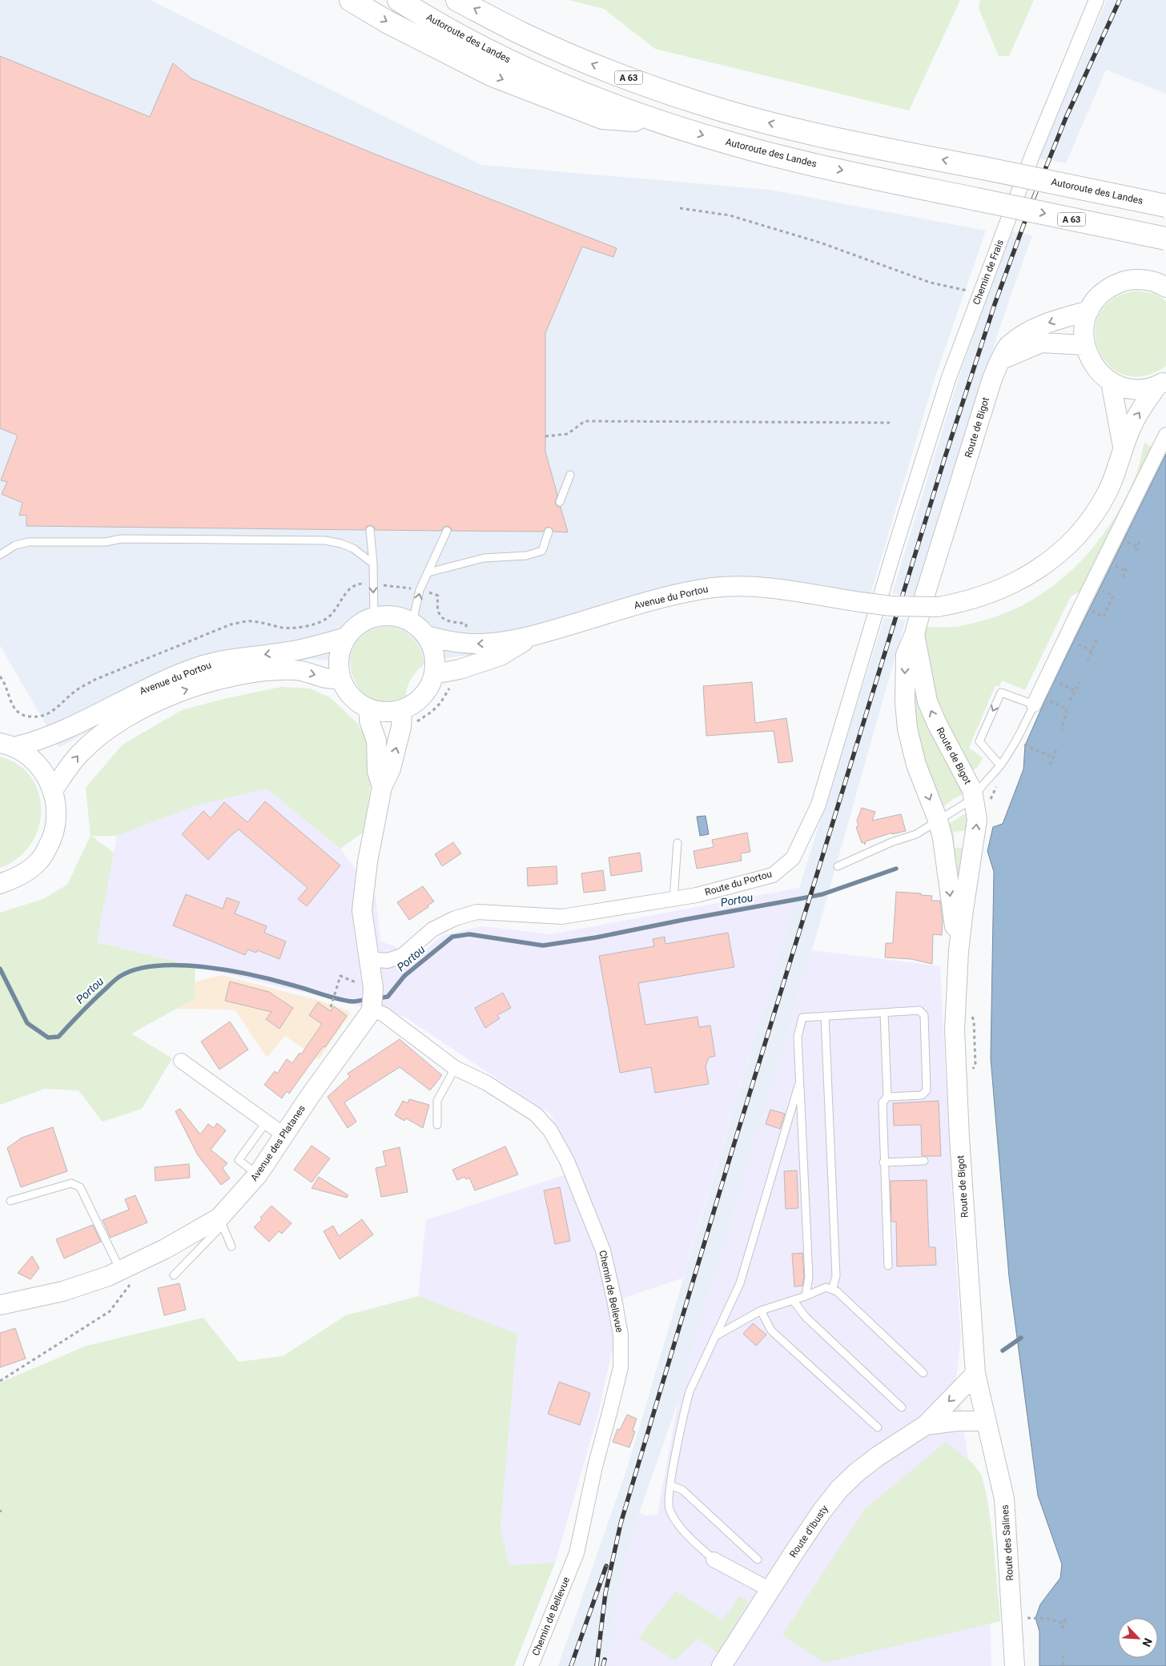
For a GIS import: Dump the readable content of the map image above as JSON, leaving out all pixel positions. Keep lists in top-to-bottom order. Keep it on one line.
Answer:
{"streets":{"highway":["Autoroute des Landes","A 63"],"main road":["Route de Bigot","Avenue du Portou","Avenue des Platanes","Route d'Ibusty","Route des Salines"],"street":["Chemin de Frais","Route du Portou","Chemin de Bellevue"]},"crossings":[["Chemin de Frais","Route du Portou"],["Route de Bigot","Route des Salines"],["Avenue des Platanes","Chemin de Bellevue"]],"water":["Portou"],"north":"bottom right"}
